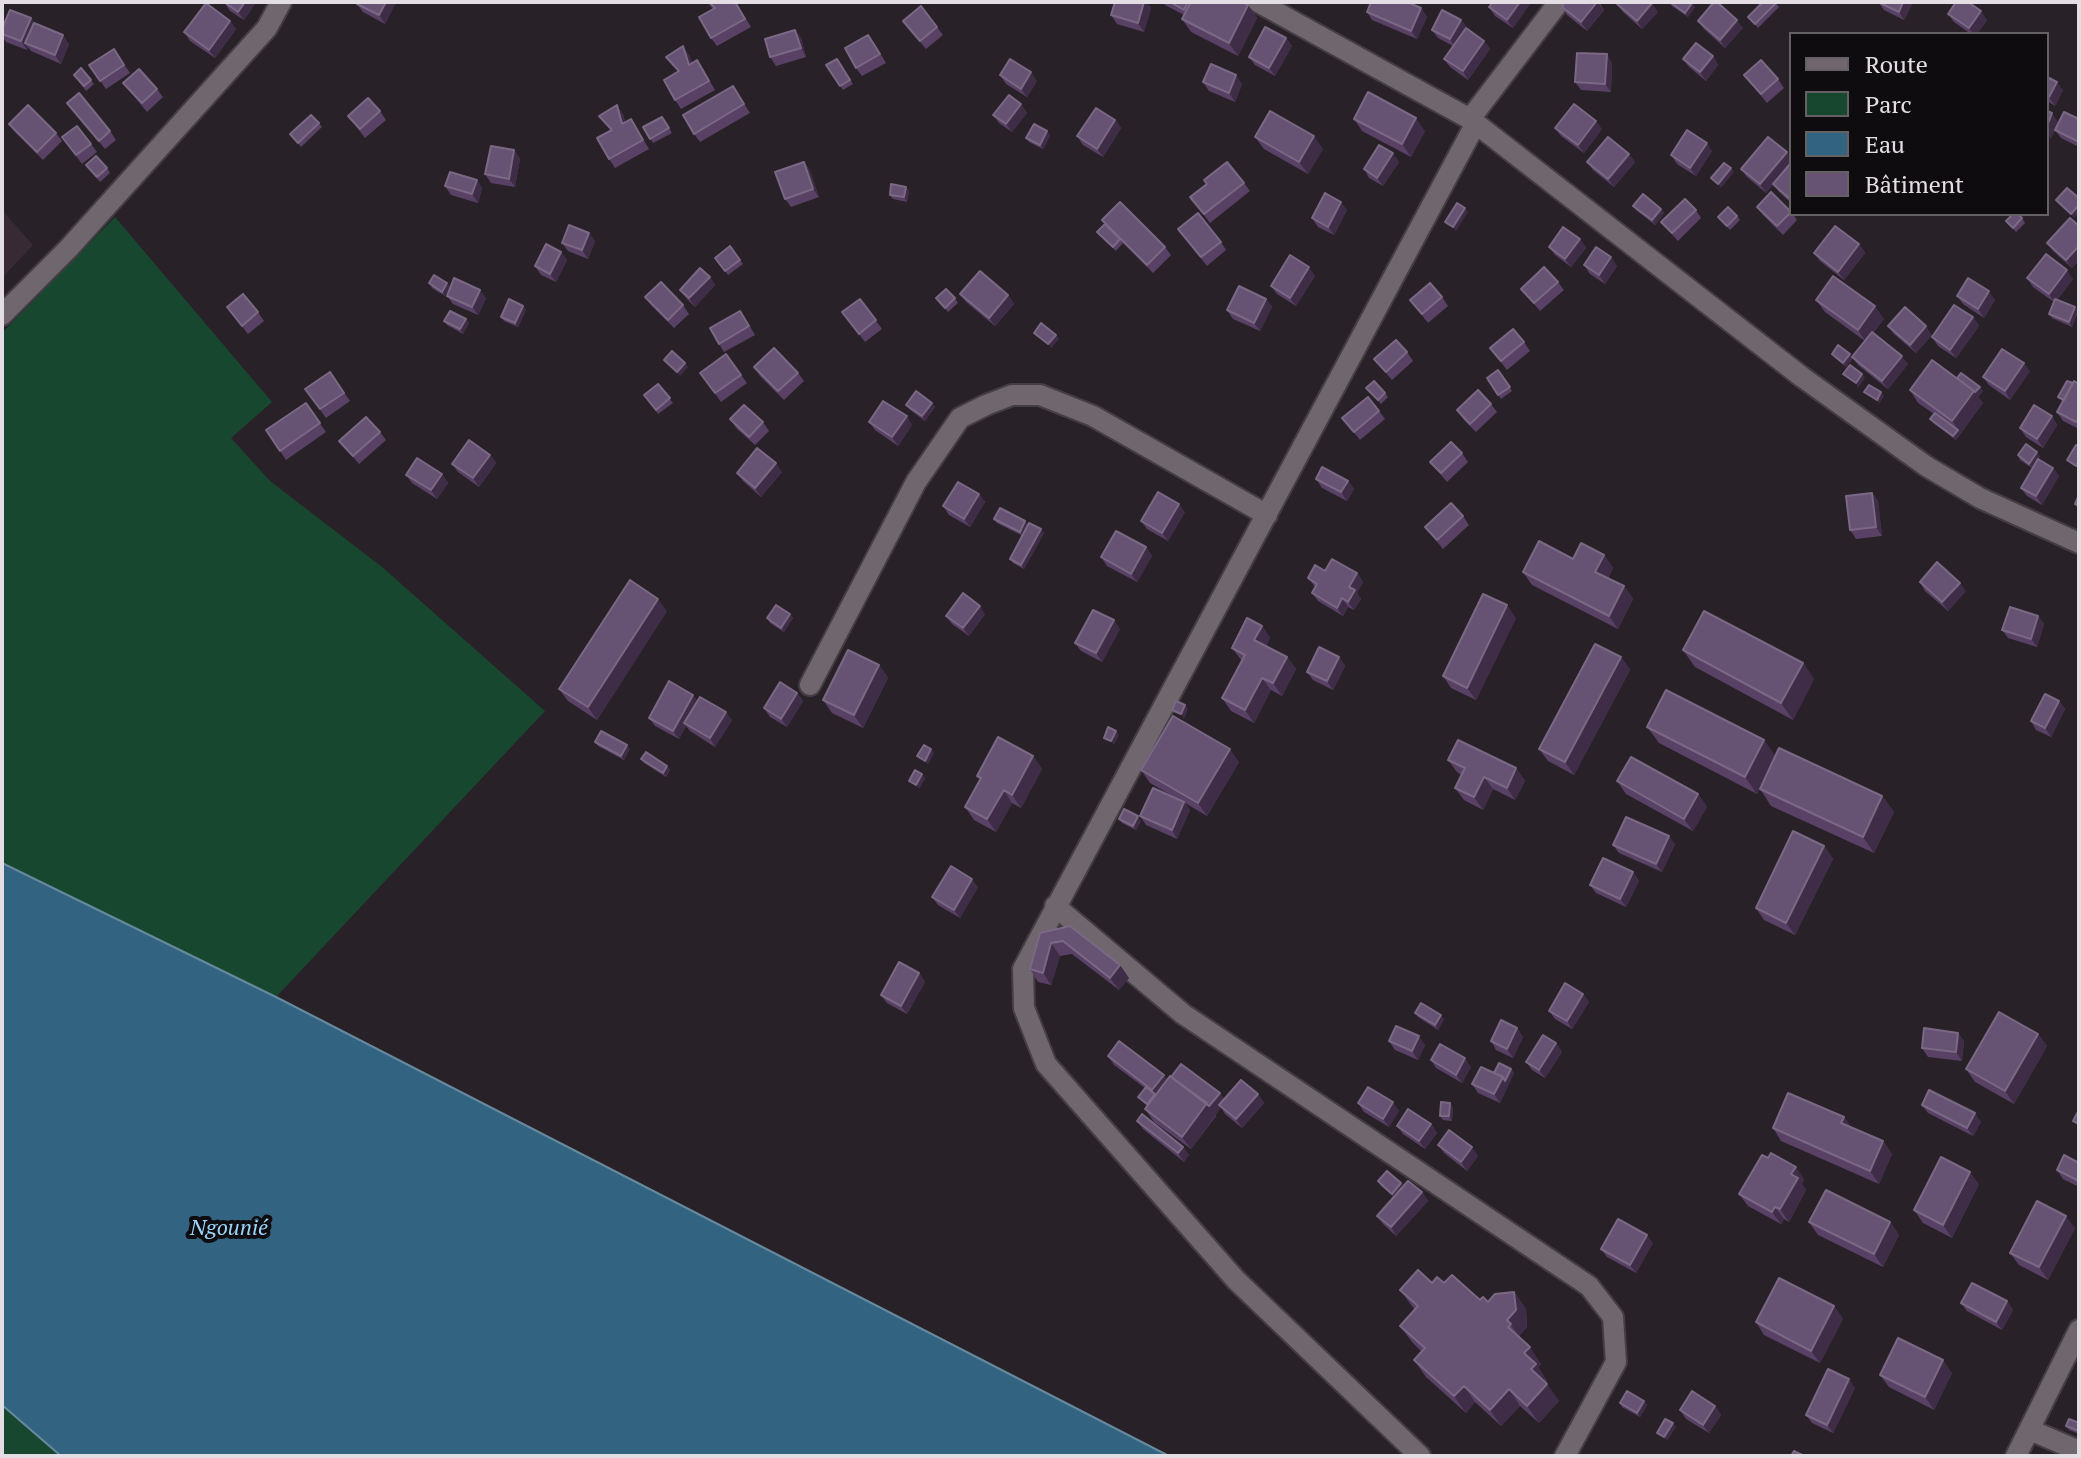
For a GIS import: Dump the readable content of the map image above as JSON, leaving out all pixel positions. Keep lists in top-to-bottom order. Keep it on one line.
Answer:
{"water":["Ngounié"],"legend":["Route","Parc","Eau","Bâtiment"]}
